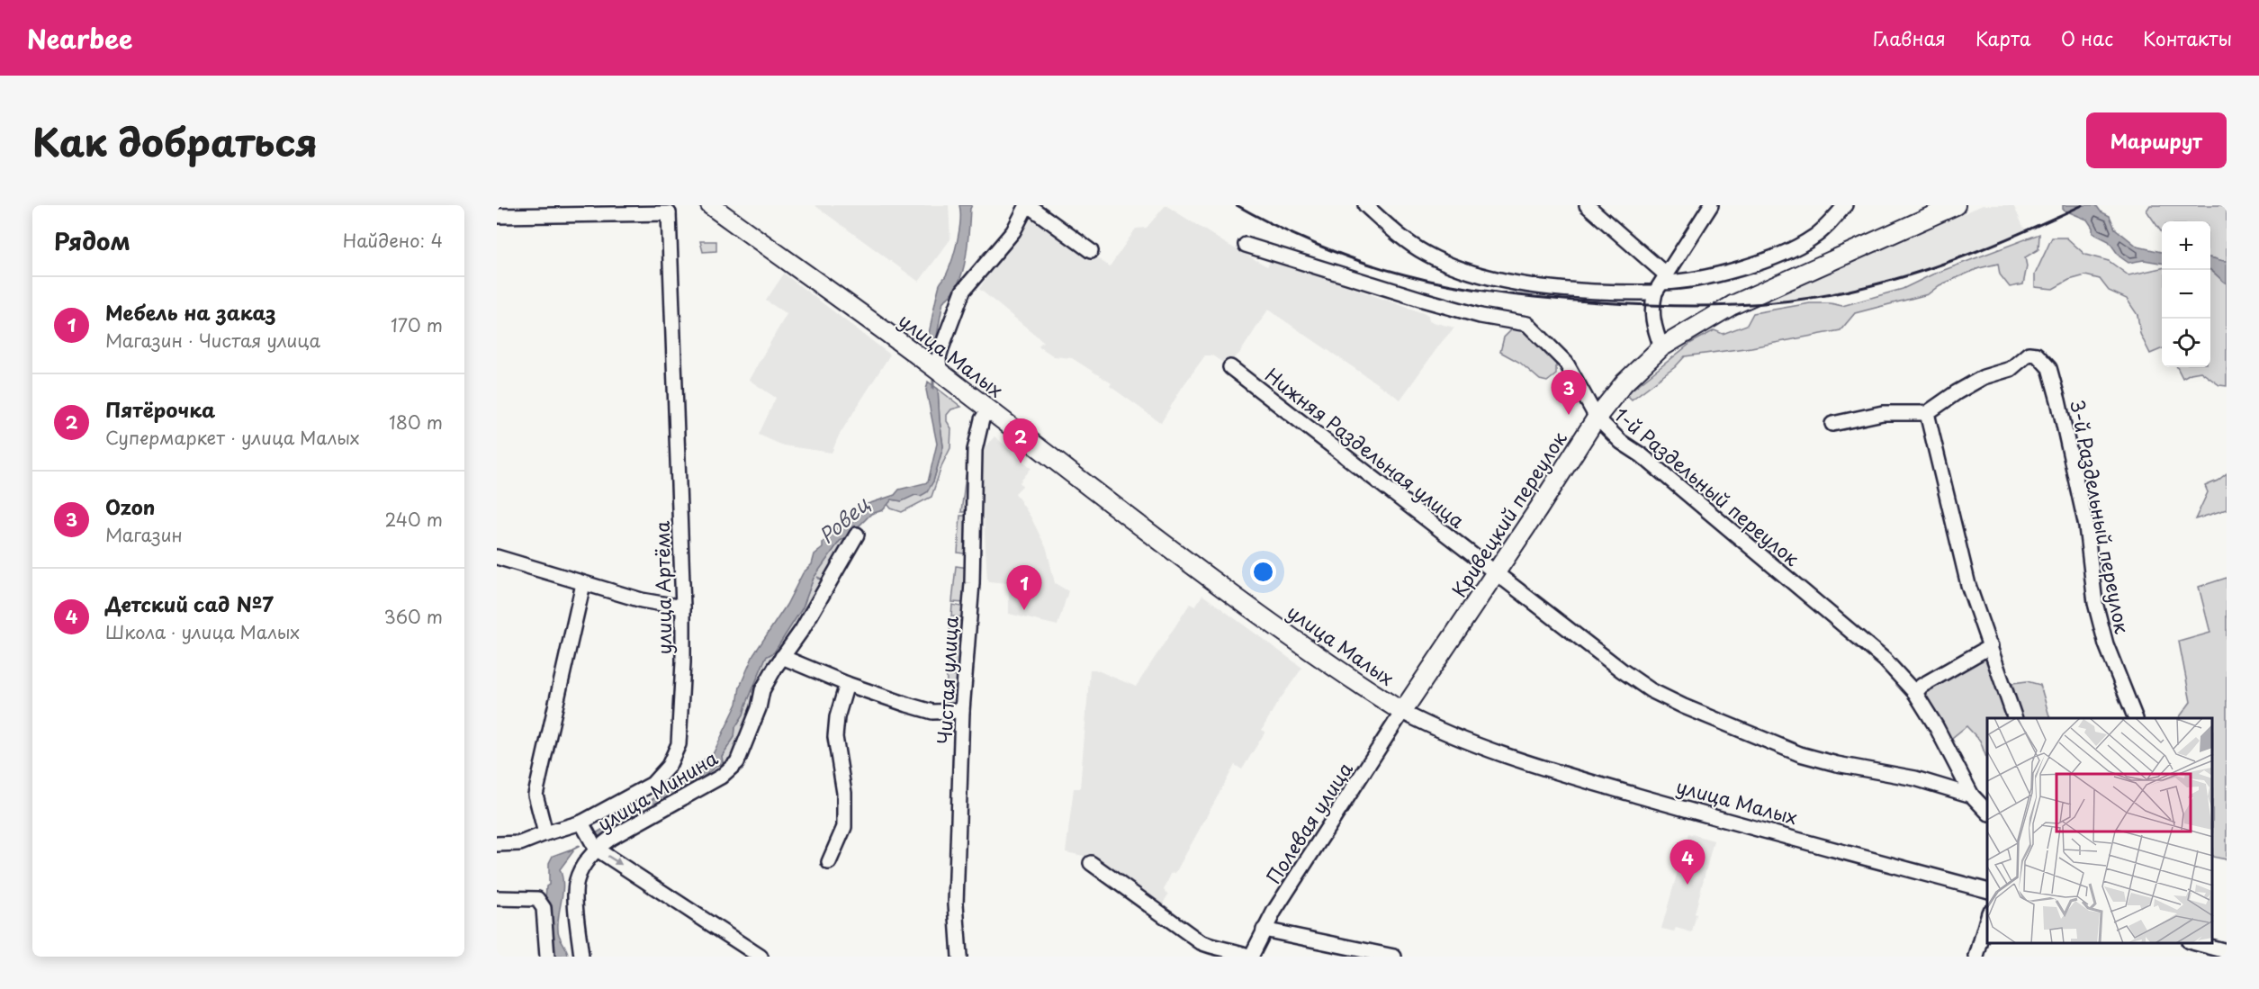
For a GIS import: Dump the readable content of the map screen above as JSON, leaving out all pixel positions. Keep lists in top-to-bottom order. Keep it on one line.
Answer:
{"streets":{"main road":["улица Малых","Кривецкий переулок"],"street":["Нижняя Раздельная улица","1-й Раздельный переулок","3-й Раздельный переулок","улица Артёма","Чистая улица","улица Минина","Полевая улица"]},"crossings":[["улица Малых","Кривецкий переулок"],["улица Малых","Чистая улица"],["улица Малых","Полевая улица"],["Нижняя Раздельная улица","1-й Раздельный переулок"],["Нижняя Раздельная улица","Кривецкий переулок"],["1-й Раздельный переулок","Кривецкий переулок"],["Кривецкий переулок","Полевая улица"]],"water":["Ровец"],"page":{"header":"Nearbee","nav":["Главная","Карта","О нас","Контакты"],"title":"Как добраться","buttons":"Маршрут","heading":["Рядом","Найдено: 4"],"map_buttons":["+","−"],"list":[{"mark":"1","name":"Мебель на заказ","note":"Магазин · Чистая улица","value":"170 m"},{"mark":"2","name":"Пятёрочка","note":"Супермаркет · улица Малых","value":"180 m"},{"mark":"3","name":"Ozon","note":"Магазин","value":"240 m"},{"mark":"4","name":"Детский сад №7","note":"Школа · улица Малых","value":"360 m"}],"pins":["3","2","1","4"]}}
